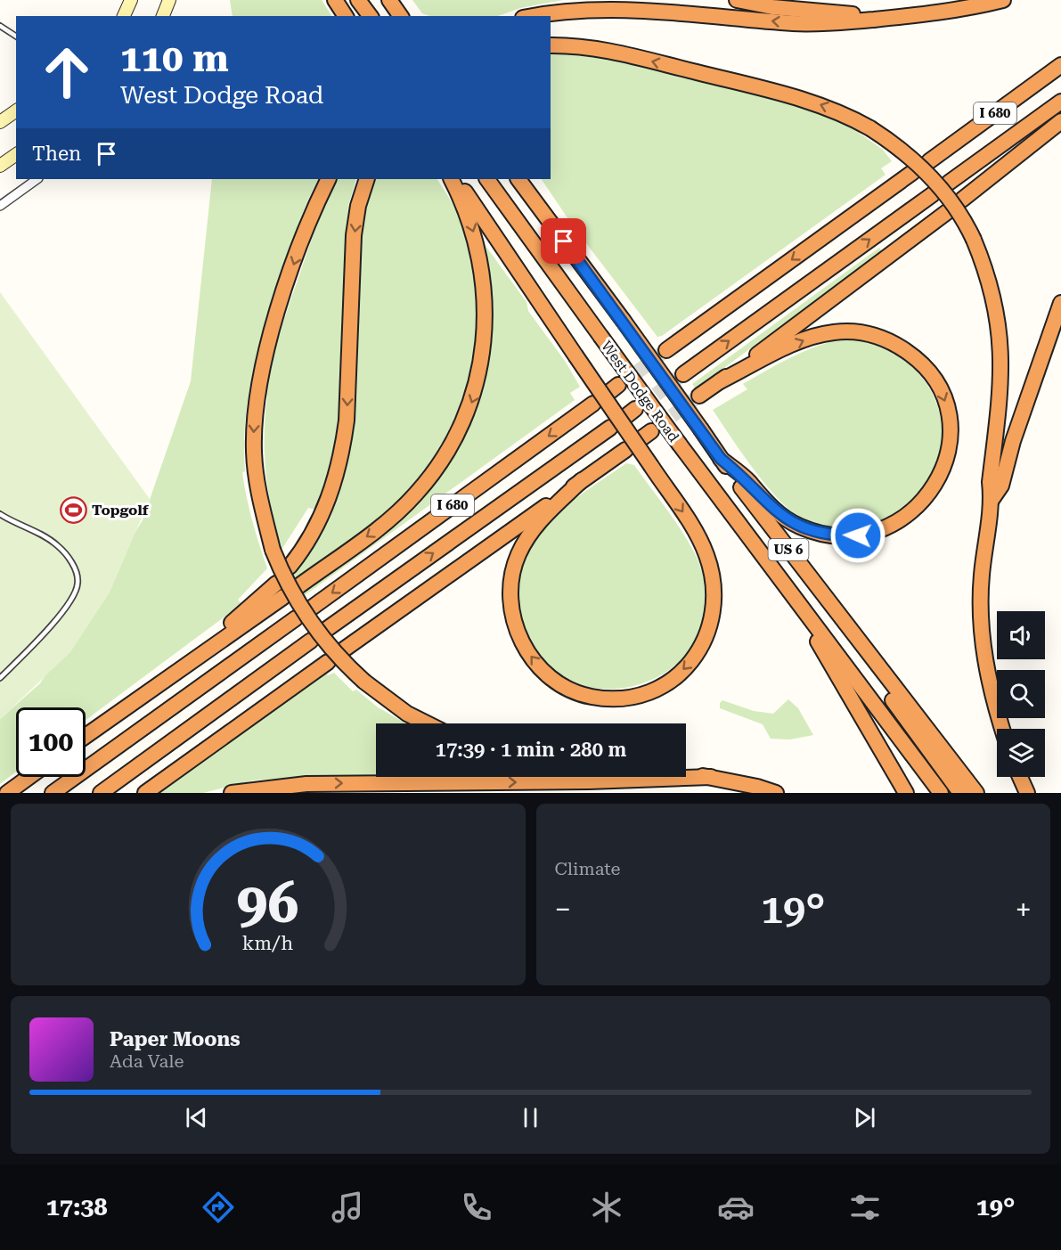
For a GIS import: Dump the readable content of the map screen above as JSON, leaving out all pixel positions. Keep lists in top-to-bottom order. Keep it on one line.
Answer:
{"streets":{"highway":["I 680","West Dodge Road","US 6"]},"crossings":[["West Dodge Road","US 6"]],"places":{"sports":["Topgolf"]},"page":{"turn":["110 m","West Dodge Road"],"then":"Then","limit":"100","trip":"17:39 · 1 min · 280 m","tile":"Climate","heat":["−","19°","+"],"song":["Paper Moons","Ada Vale"],"tabs":["17:38","19°"],"gauge":["96","km/h"]}}
